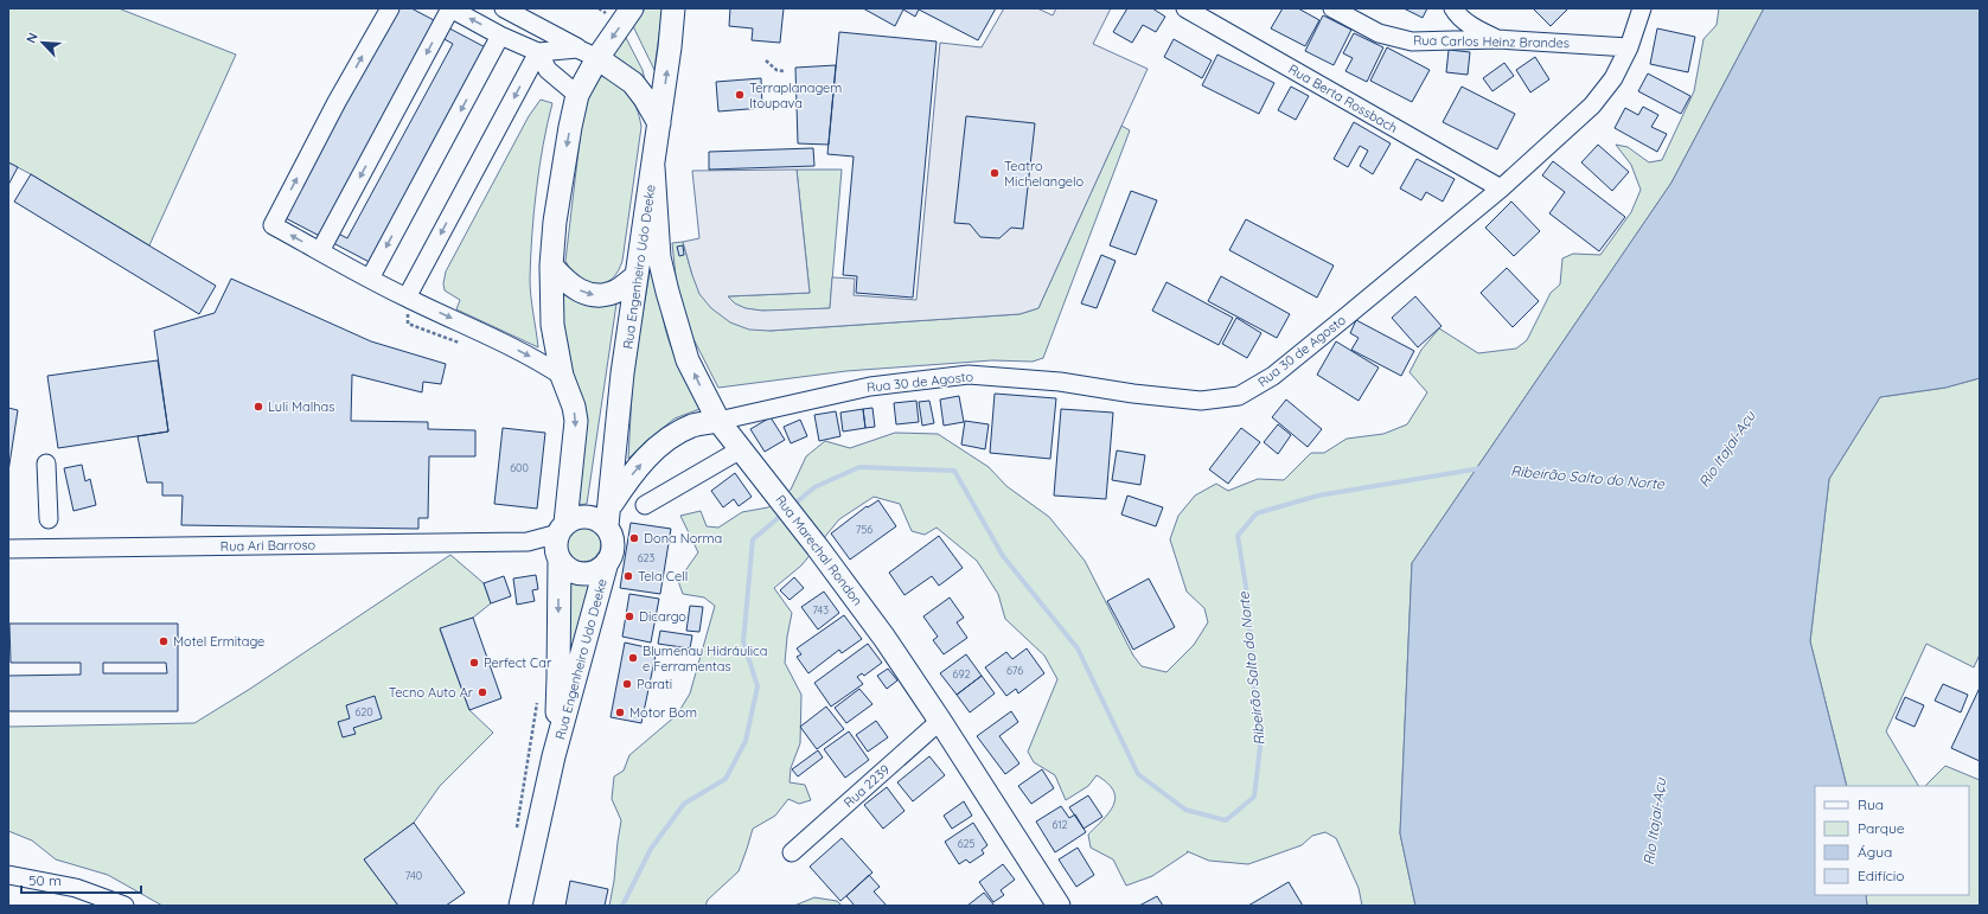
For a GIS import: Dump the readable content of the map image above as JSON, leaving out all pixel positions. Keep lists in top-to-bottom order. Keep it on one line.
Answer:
{"streets":{"main road":["Rua Engenheiro Udo Deeke","Rua Marechal Rondon"],"street":["Rua Carlos Heinz Brandes","Rua Berta Rossbach","Rua 30 de Agosto","Rua Ari Barroso","Rua 2239"]},"crossings":[["Rua Carlos Heinz Brandes","Rua 30 de Agosto"],["Rua Berta Rossbach","Rua 30 de Agosto"],["Rua Engenheiro Udo Deeke","Rua Ari Barroso"],["Rua Engenheiro Udo Deeke","Rua Marechal Rondon"],["Rua 30 de Agosto","Rua Marechal Rondon"],["Rua Marechal Rondon","Rua 2239"]],"water":["Rio Itajaí-Açu","Ribeirão Salto do Norte"],"places":["Terraplanagem Itoupava","Teatro Michelangelo","Luli Malhas","Dona Norma","Tela Cell","Dicargo","Motel Ermitage","Blumenau Hidráulica e Ferramentas","Perfect Car","Parati","Tecno Auto Ar","Motor Bom"],"house_numbers":["600","756","623","743","676","692","620","612","625","740"],"legend":["Rua","Parque","Água","Edifício"],"scale_bar":"50 m","north":"top left"}
